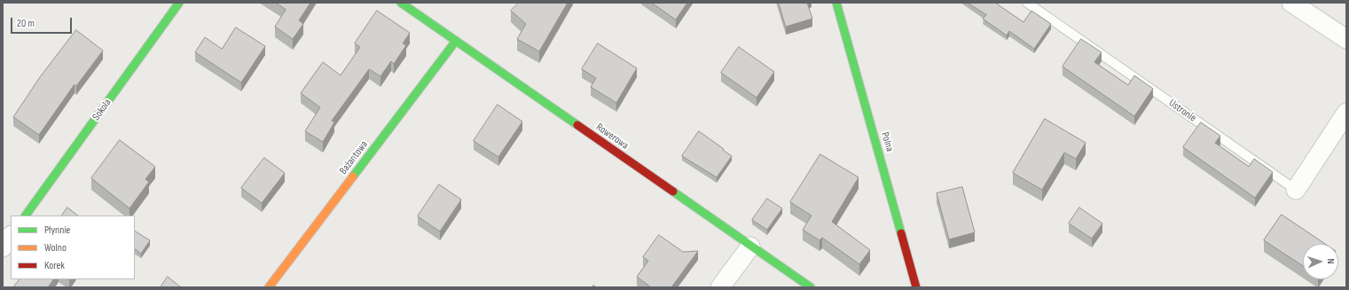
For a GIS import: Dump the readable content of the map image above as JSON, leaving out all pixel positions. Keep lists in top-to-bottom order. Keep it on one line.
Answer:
{"streets":{"street":["Sokola","Ustronie","Rowerowa","Polna","Bażantowa"]},"crossings":[["Rowerowa","Bażantowa"]],"legend":["Płynnie","Wolno","Korek"],"scale_bar":"20 m","north":"right"}
